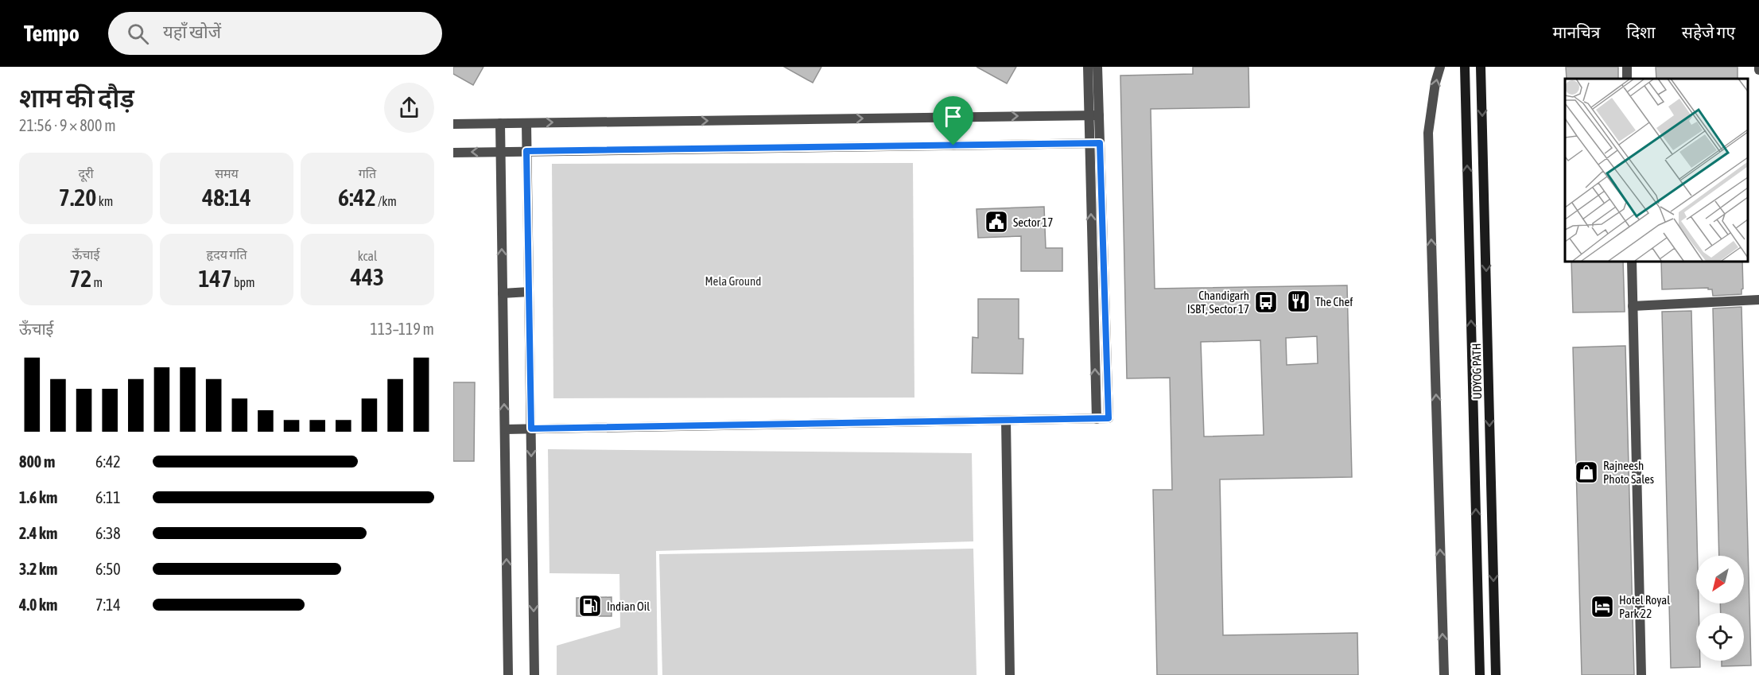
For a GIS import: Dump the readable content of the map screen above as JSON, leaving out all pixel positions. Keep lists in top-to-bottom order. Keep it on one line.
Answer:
{"streets":{"main road":["UDYOG PATH"]},"parks":["Mela Ground"],"places":{"public building":["Sector 17"],"restaurant":["The Chef"],"bus stop":["Chandigarh ISBT, Sector 17"],"shop":["Rajneesh Photo Sales"],"fuel station":["Indian Oil"],"hotel":["Hotel Royal Park 22"]},"north":"bottom left","page":{"header":"Tempo","search":"यहाँ खोजें","nav":["मानचित्र","दिशा","सहेजे गए"],"heading":["शाम की दौड़","21:56 · 9 × 800 m"],"stats":[["दूरी","7.20 km"],["समय","48:14"],["गति","6:42 /km"],["ऊँचाई","72 m"],["हृदय गति","147 bpm"],["kcal","443"]],"chart":["ऊँचाई","113–119 m"],"list":[{"name":"800 m","note":"6:42"},{"name":"1.6 km","note":"6:11"},{"name":"2.4 km","note":"6:38"},{"name":"3.2 km","note":"6:50"},{"name":"4.0 km","note":"7:14"}]}}
